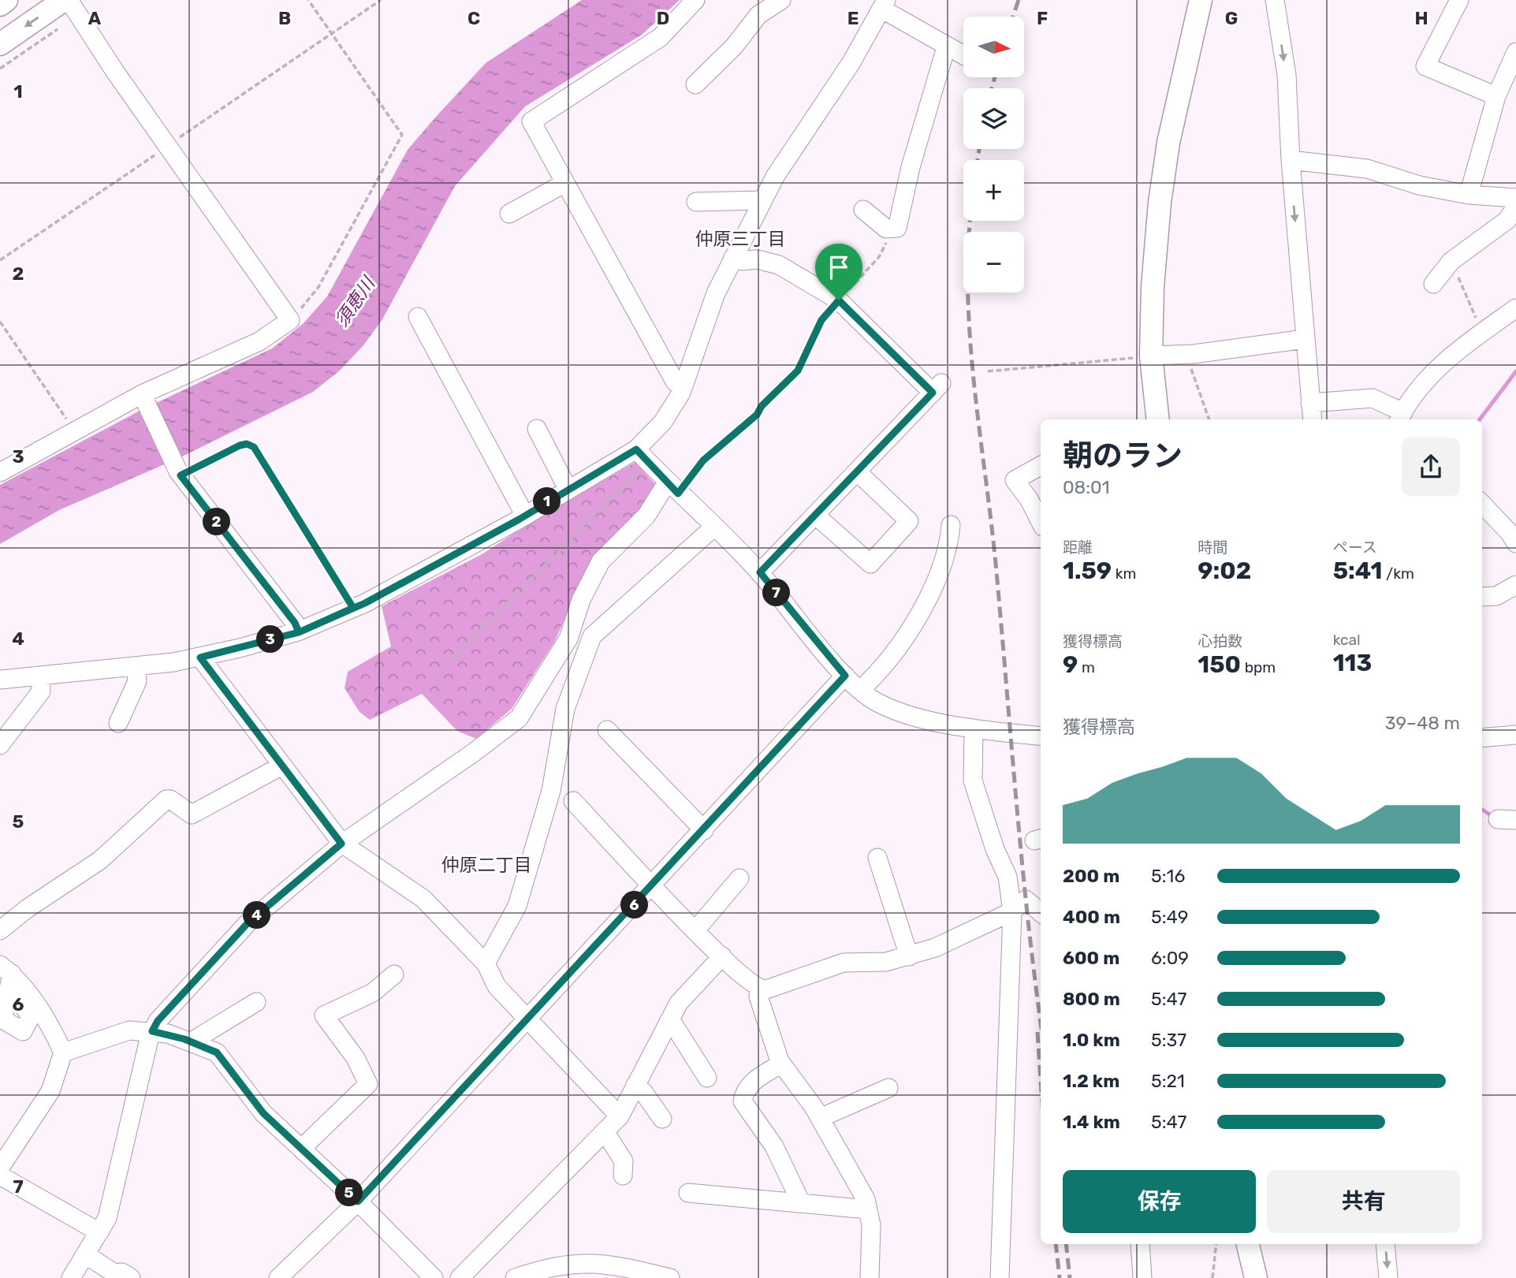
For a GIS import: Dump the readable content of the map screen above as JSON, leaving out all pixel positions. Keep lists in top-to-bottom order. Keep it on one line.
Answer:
{"districts":["仲原三丁目","仲原二丁目"],"water":["須恵川"],"north":"right","page":{"map_buttons":["+","−"],"heading":["朝のラン","08:01"],"pins":["1","2","7","3","6","4","5"],"stats":[["距離","1.59 km"],["時間","9:02"],["ペース","5:41 /km"],["獲得標高","9 m"],["心拍数","150 bpm"],["kcal","113"]],"chart":["獲得標高","39–48 m"],"list":[{"name":"200 m","note":"5:16"},{"name":"400 m","note":"5:49"},{"name":"600 m","note":"6:09"},{"name":"800 m","note":"5:47"},{"name":"1.0 km","note":"5:37"},{"name":"1.2 km","note":"5:21"},{"name":"1.4 km","note":"5:47"}],"buttons":["保存","共有"]},"grid":{"columns":["A","B","C","D","E","F","G","H"],"rows":["1","2","3","4","5","6","7"]}}
